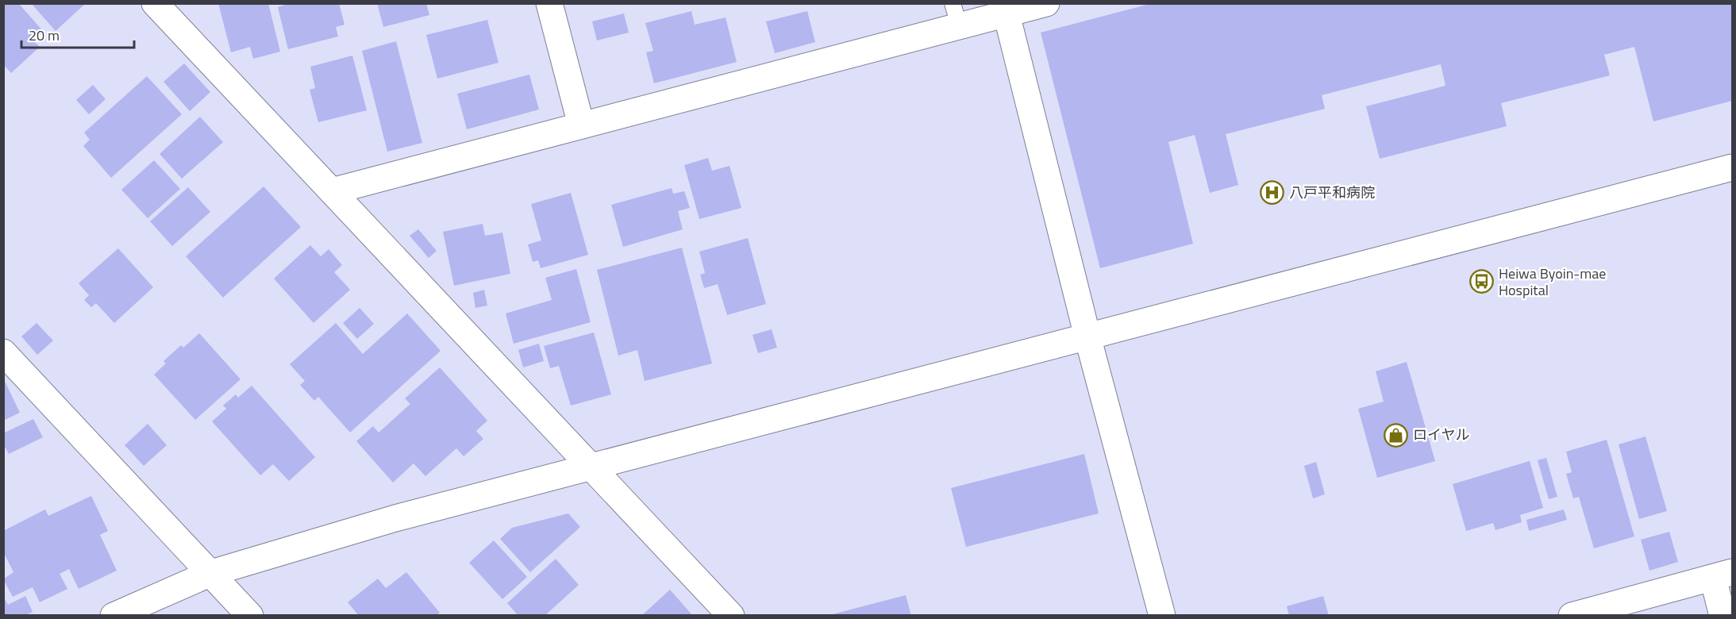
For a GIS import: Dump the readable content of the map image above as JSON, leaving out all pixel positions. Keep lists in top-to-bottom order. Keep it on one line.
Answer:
{"places":{"hospital":["八戸平和病院"],"bus stop":["Heiwa Byoin-mae Hospital"],"shop":["ロイヤル"]},"scale_bar":"20 m"}
